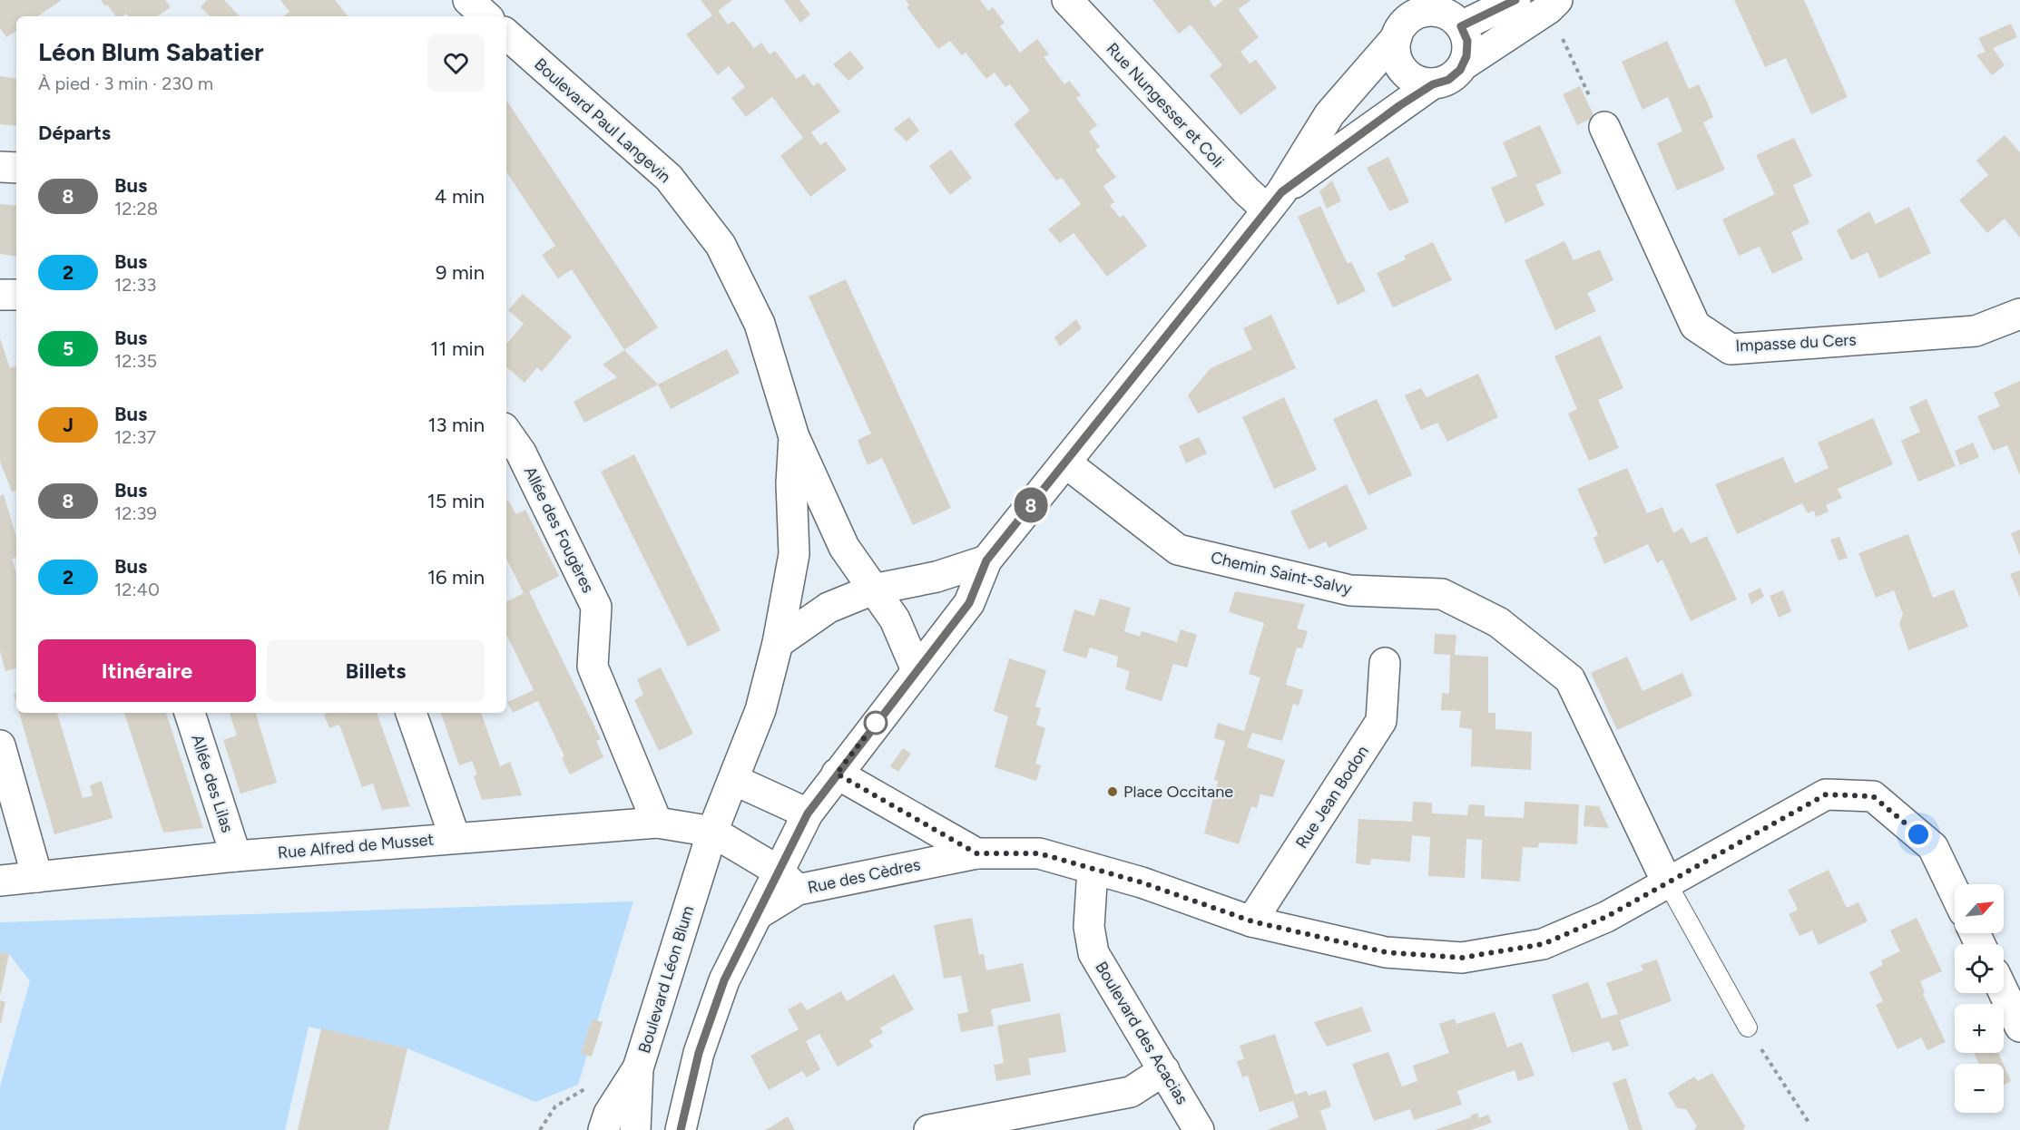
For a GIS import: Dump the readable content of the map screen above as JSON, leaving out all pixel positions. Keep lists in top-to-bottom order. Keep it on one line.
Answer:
{"streets":{"street":["Rue Nungesser et Coli","Boulevard Paul Langevin","Impasse du Cers","Allée des Fougères","Chemin Saint-Salvy","Allée des Lilas","Rue Jean Bodon","Rue Alfred de Musset","Rue des Cèdres","Boulevard Léon Blum","Boulevard des Acacias"]},"crossings":[["Boulevard Paul Langevin","Rue Alfred de Musset"],["Boulevard Paul Langevin","Boulevard Léon Blum"],["Allée des Fougères","Rue Alfred de Musset"],["Chemin Saint-Salvy","Rue des Cèdres"],["Allée des Lilas","Rue Alfred de Musset"],["Rue Jean Bodon","Rue des Cèdres"],["Rue Alfred de Musset","Boulevard Léon Blum"],["Rue des Cèdres","Boulevard des Acacias"]],"places":["Place Occitane"],"lines":["bus line 8"],"north":"top right","page":{"on_map":"8","heading":[["Léon Blum Sabatier","À pied · 3 min · 230 m"],"Départs"],"list":[{"mark":"8","name":"Bus","note":"12:28","value":"4 min"},{"mark":"2","name":"Bus","note":"12:33","value":"9 min"},{"mark":"5","name":"Bus","note":"12:35","value":"11 min"},{"mark":"J","name":"Bus","note":"12:37","value":"13 min"},{"mark":"8","name":"Bus","note":"12:39","value":"15 min"},{"mark":"2","name":"Bus","note":"12:40","value":"16 min"}],"buttons":["Itinéraire","Billets"],"map_buttons":["+","−"]}}
